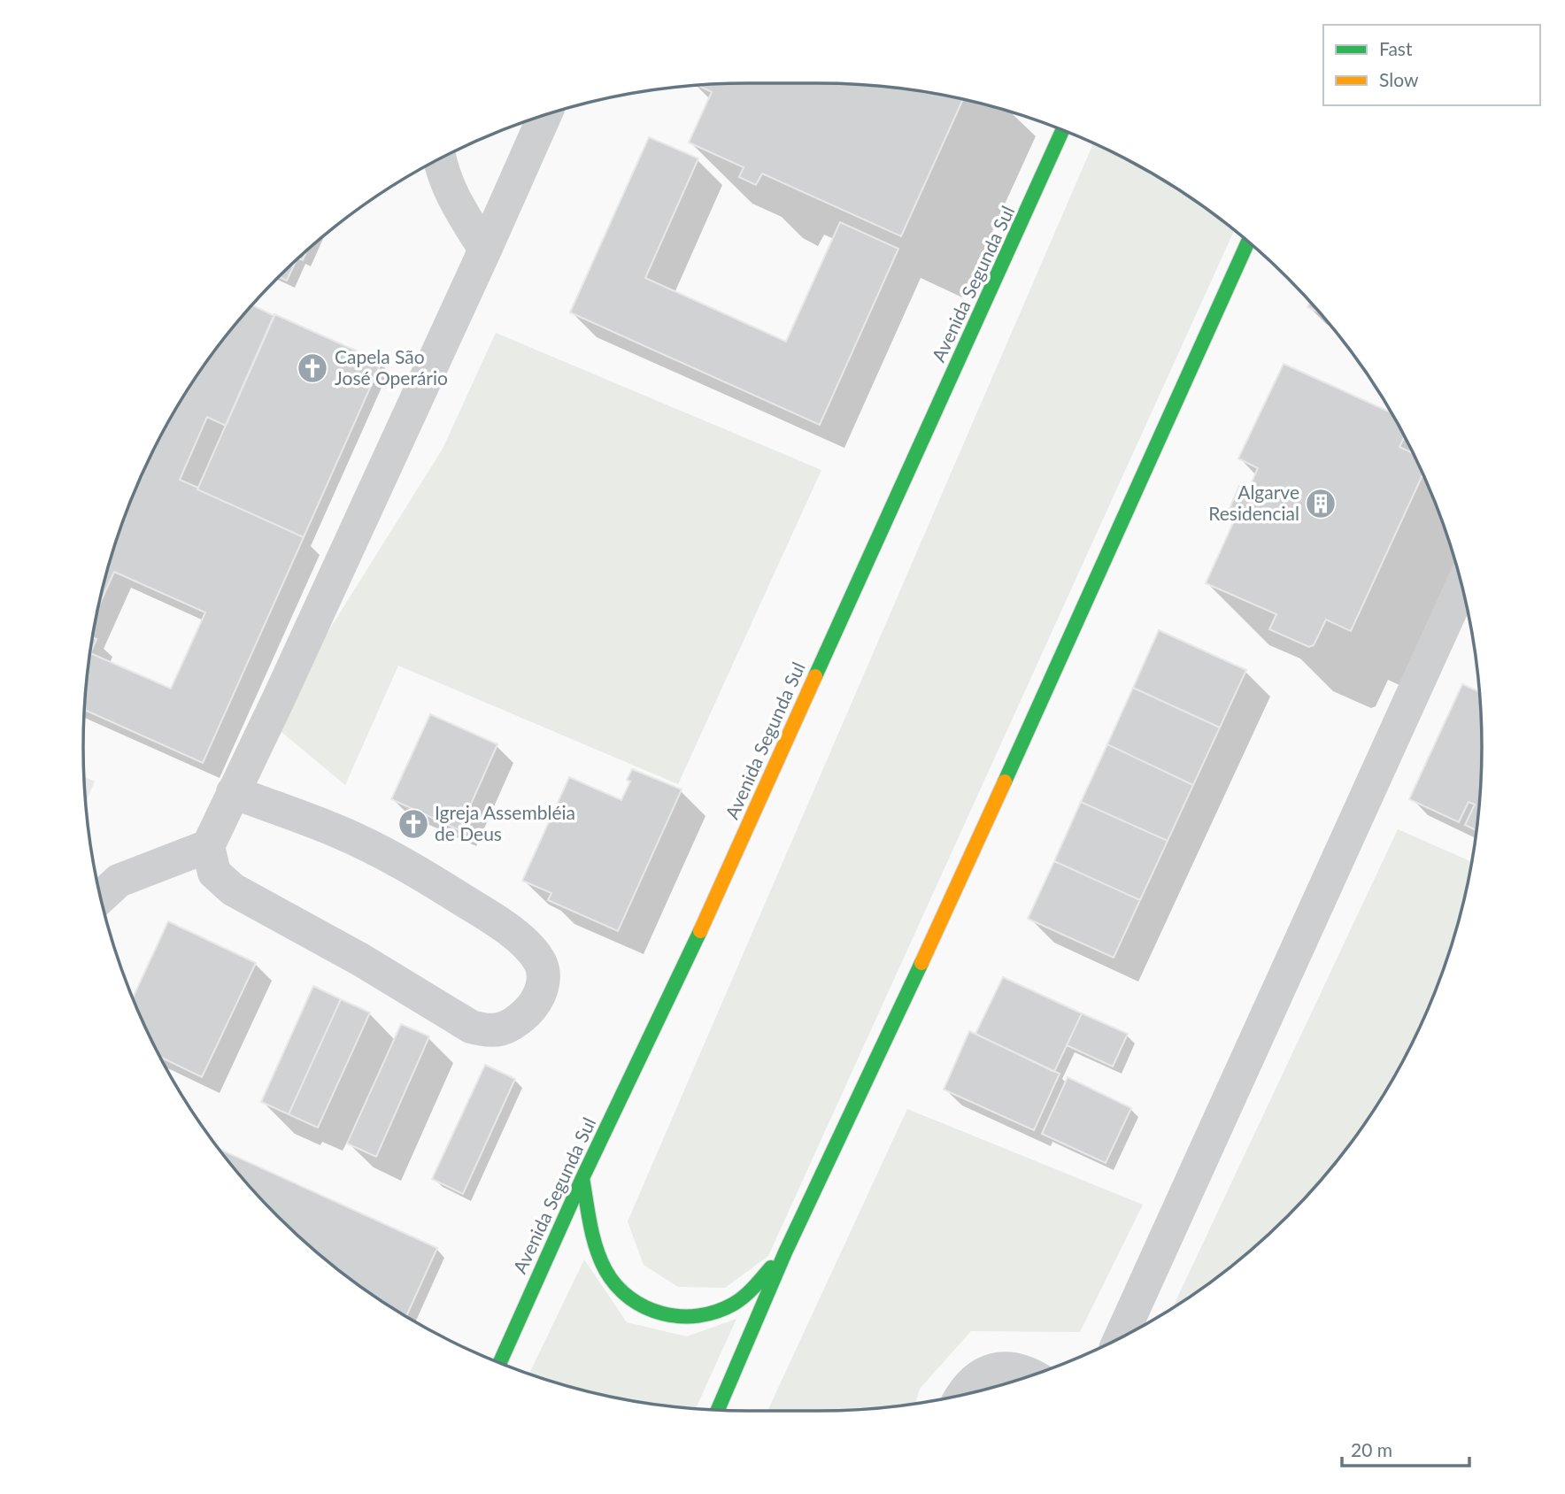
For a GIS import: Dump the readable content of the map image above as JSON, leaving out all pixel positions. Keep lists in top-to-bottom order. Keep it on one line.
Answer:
{"streets":{"main road":["Avenida Segunda Sul"]},"places":{"church":["Capela São José Operário","Igreja Assembléia de Deus"],"building":["Algarve Residencial"]},"legend":["Fast","Slow"],"scale_bar":"20 m"}
